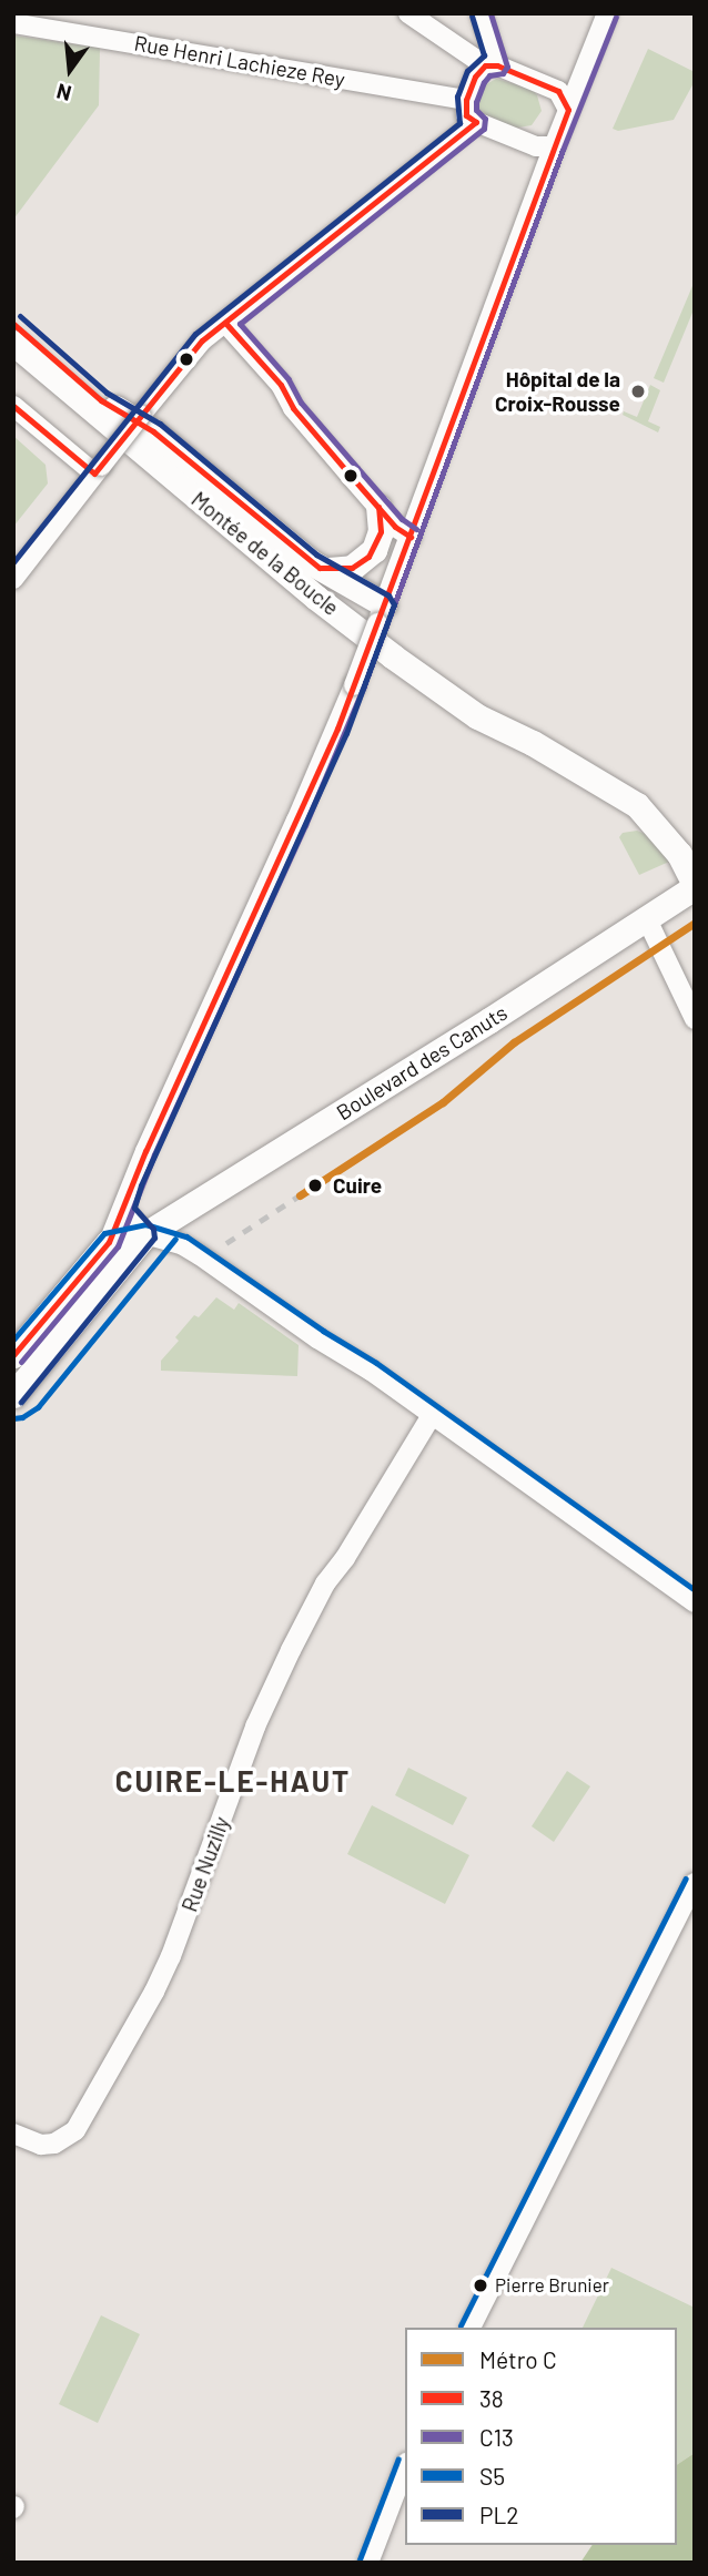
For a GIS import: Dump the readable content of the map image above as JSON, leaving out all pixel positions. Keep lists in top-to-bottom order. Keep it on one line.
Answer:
{"streets":{"main road":["Montée de la Boucle","Boulevard des Canuts"],"street":["Rue Henri Lachieze Rey","Rue Nuzilly"]},"crossings":[["Montée de la Boucle","Boulevard des Canuts"]],"districts":["CUIRE-LE-HAUT"],"places":["Hôpital de la Croix-Rousse","Cuire","Pierre Brunier"],"lines":["transit line C13","transit line PL2","transit line 38","metro line C","transit line S5"],"legend":["Métro C","38","C13","S5","PL2"],"north":"bottom"}
